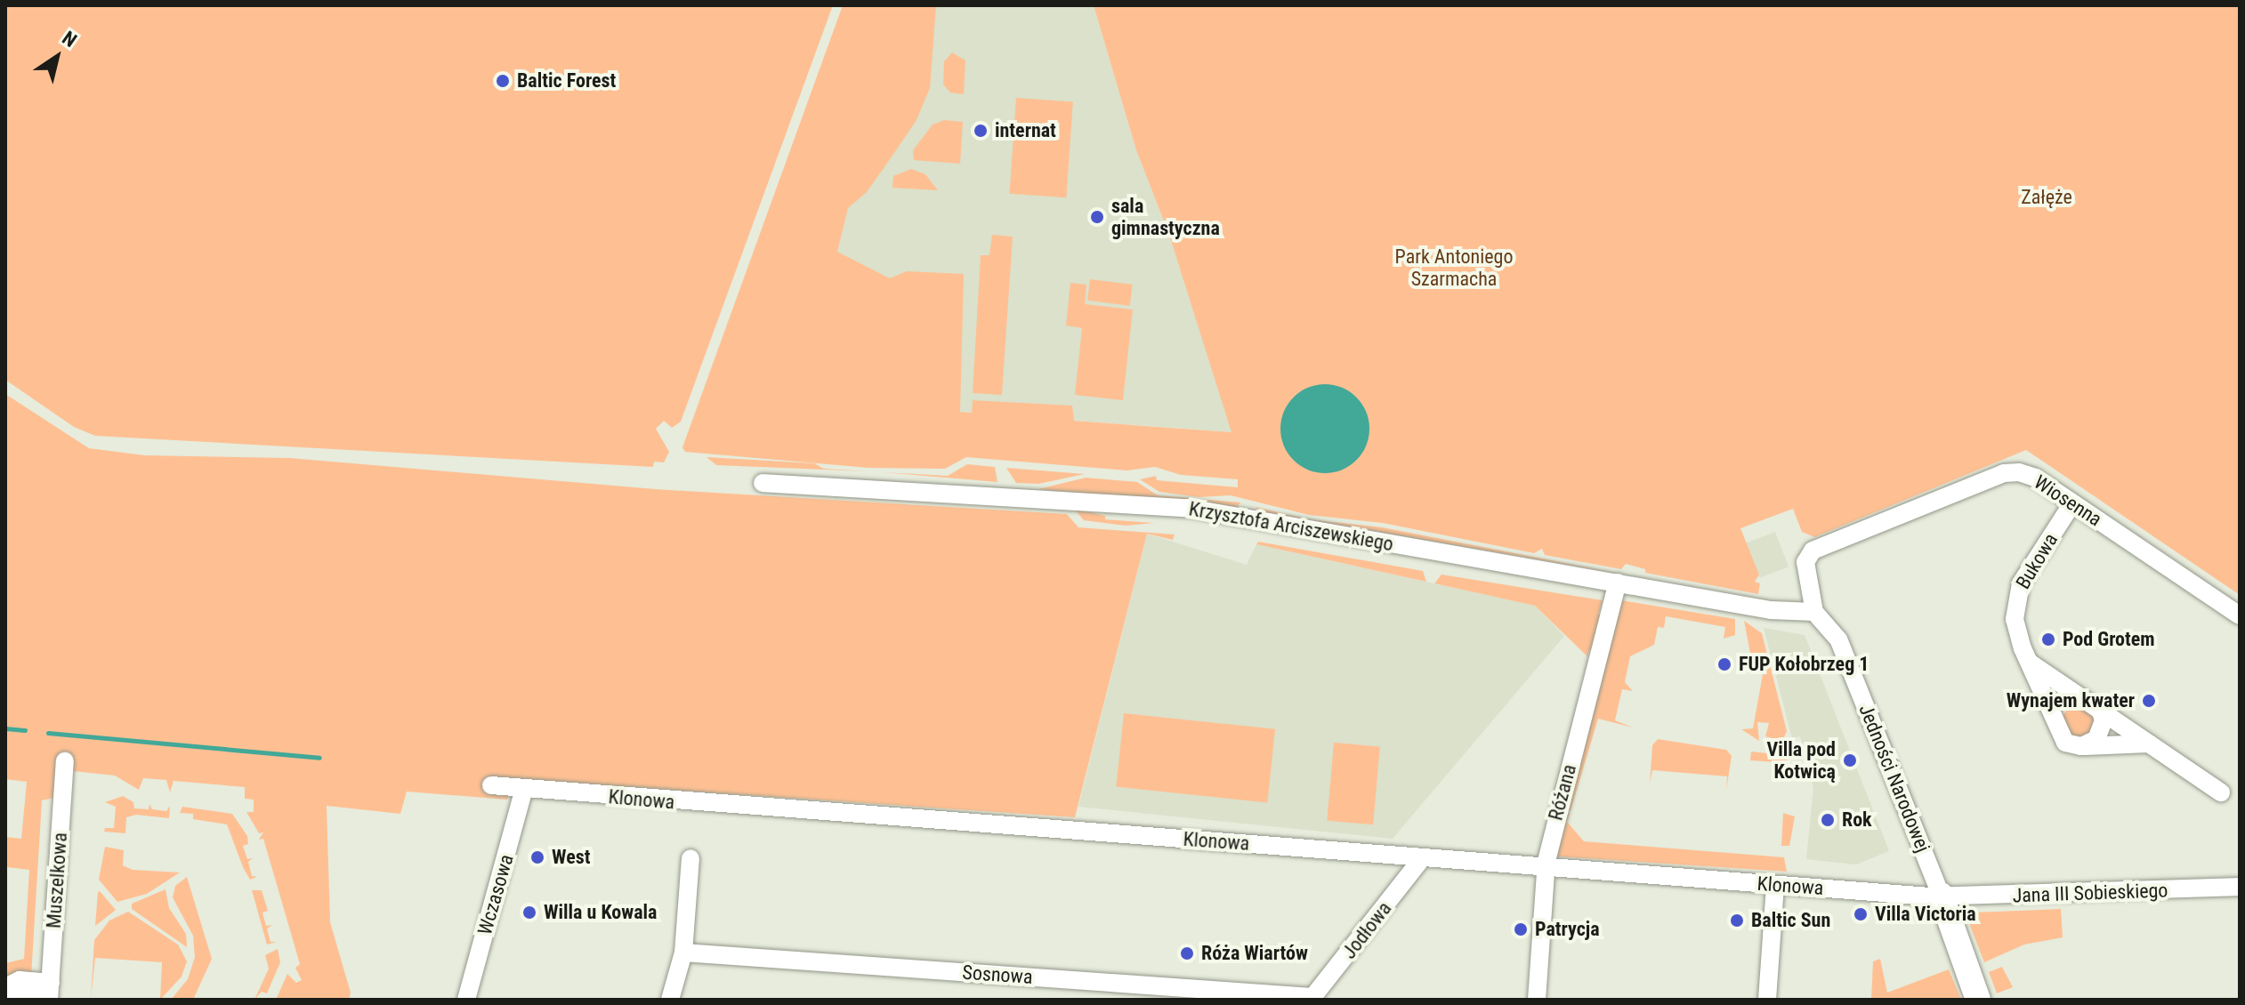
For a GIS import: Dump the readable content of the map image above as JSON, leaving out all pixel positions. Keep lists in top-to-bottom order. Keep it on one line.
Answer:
{"streets":{"street":["Wiosenna","Krzysztofa Arciszewskiego","Bukowa","Jedności Narodowej","Różana","Klonowa","Muszelkowa","Jana III Sobieskiego","Wczasowa","Jodłowa","Sosnowa"]},"crossings":[["Wiosenna","Bukowa"],["Wiosenna","Jedności Narodowej"],["Krzysztofa Arciszewskiego","Jedności Narodowej"],["Krzysztofa Arciszewskiego","Różana"],["Jedności Narodowej","Klonowa"],["Jedności Narodowej","Jana III Sobieskiego"],["Różana","Klonowa"],["Klonowa","Jana III Sobieskiego"],["Klonowa","Wczasowa"],["Klonowa","Jodłowa"],["Jodłowa","Sosnowa"]],"parks":["Załęże","Park Antoniego Szarmacha"],"places":["Baltic Forest","internat","sala gimnastyczna","Pod Grotem","FUP Kołobrzeg 1","Wynajem kwater","Villa pod Kotwicą","Rok","West","Willa u Kowala","Villa Victoria","Baltic Sun","Patrycja","Róża Wiartów"],"north":"top right"}
